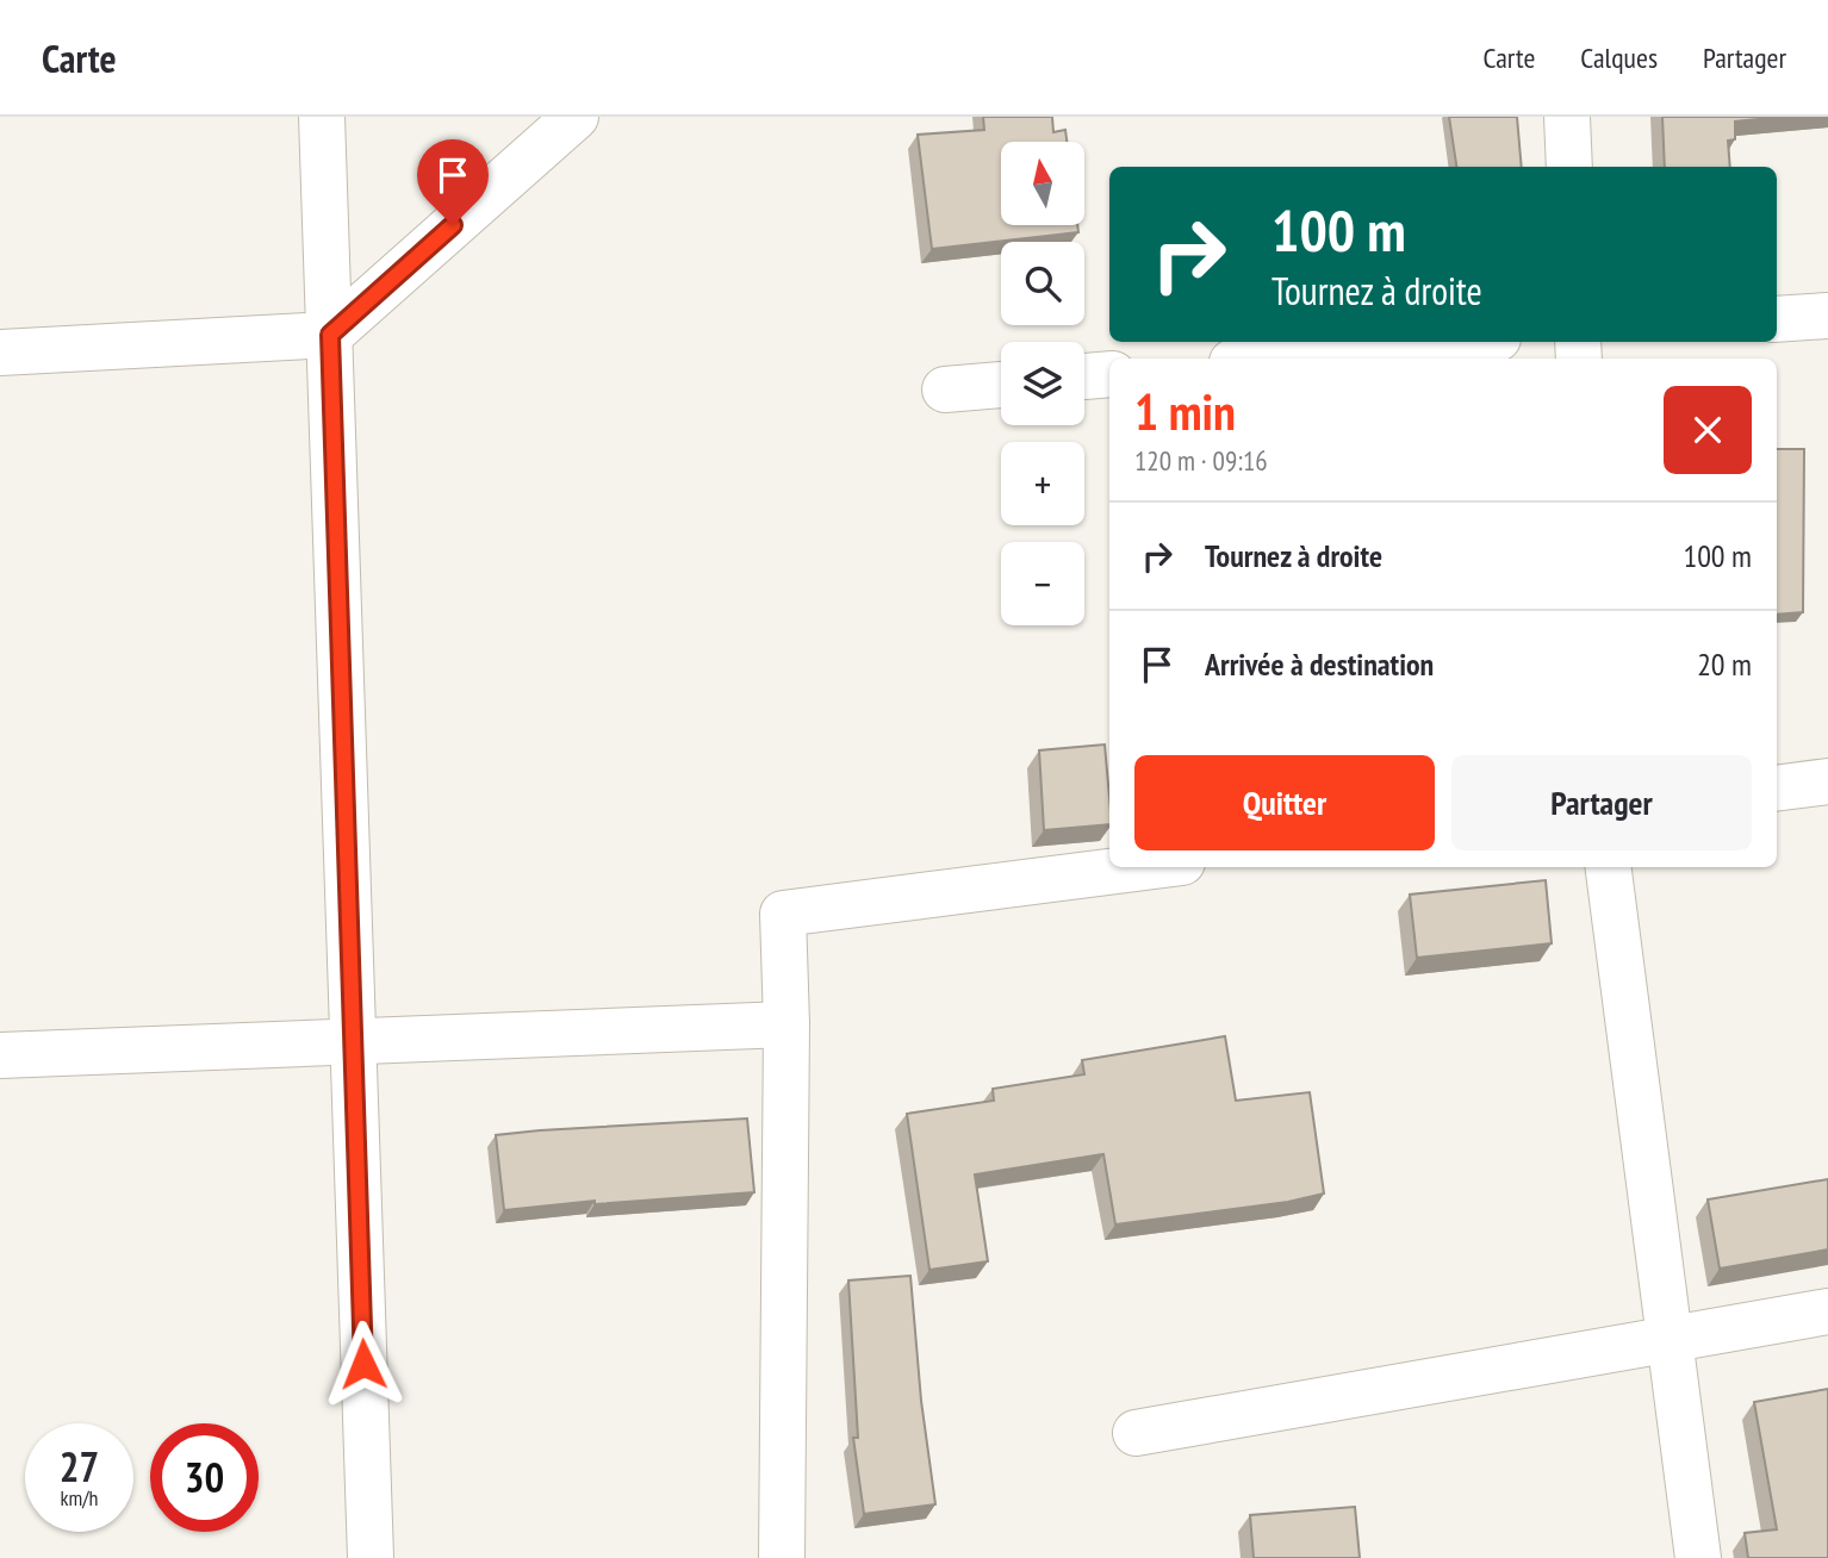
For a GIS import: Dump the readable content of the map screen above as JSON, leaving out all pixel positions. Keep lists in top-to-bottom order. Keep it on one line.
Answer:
{"north":"top","page":{"header":"Carte","nav":["Carte","Calques","Partager"],"map_buttons":["+","−"],"turn":["100 m","Tournez à droite"],"heading":["1 min","120 m · 09:16"],"list":[{"name":"Tournez à droite","value":"100 m"},{"name":"Arrivée à destination","value":"20 m"}],"buttons":["Quitter","Partager"],"speed":"27 km/h","limit":"30"}}
